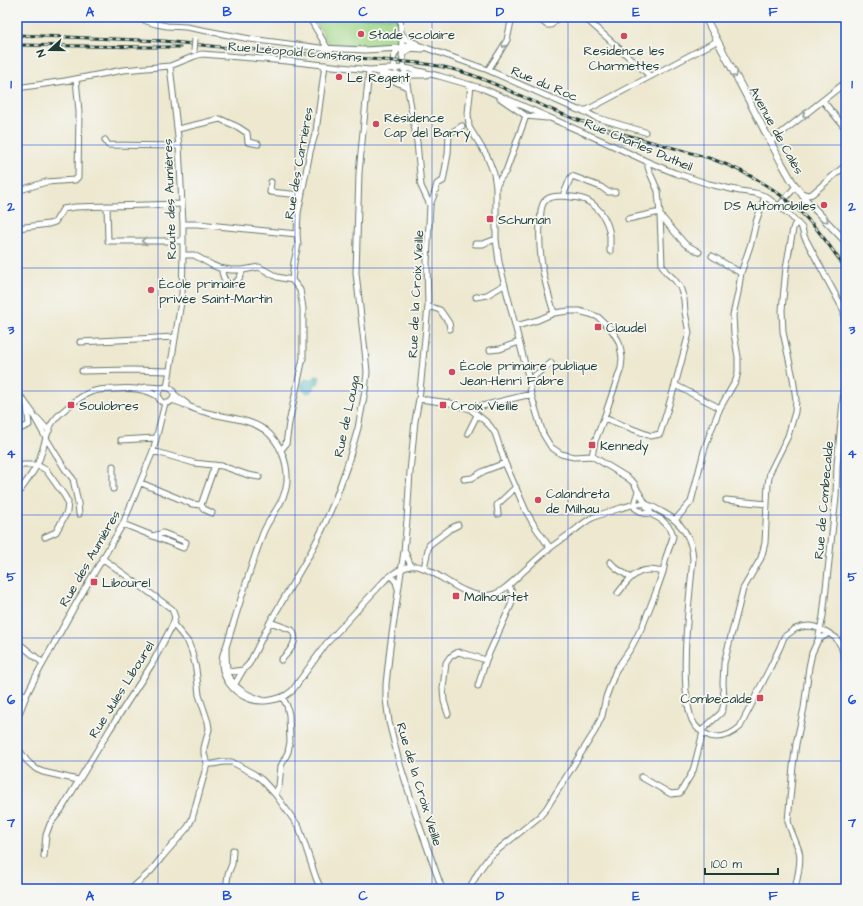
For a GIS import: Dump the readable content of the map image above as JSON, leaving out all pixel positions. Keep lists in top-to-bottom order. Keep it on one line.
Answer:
{"streets":{"street":["Rue Léopold Constans","Rue du Roc","Avenue de Calès","Rue Charles Dutheil","Rue des Carrières","Route des Aumières","Rue de la Croix Vieille","Rue de Louga","Rue de Combecalde","Rue des Aumières","Rue Jules Libourel"]},"crossings":[["Rue Léopold Constans","Rue Charles Dutheil"],["Rue Léopold Constans","Rue des Carrières"],["Rue Léopold Constans","Route des Aumières"],["Rue Léopold Constans","Rue de la Croix Vieille"],["Rue Léopold Constans","Rue de Louga"],["Rue du Roc","Avenue de Calès"],["Rue du Roc","Rue de la Croix Vieille"],["Rue Charles Dutheil","Rue de la Croix Vieille"],["Rue Charles Dutheil","Rue de Combecalde"],["Route des Aumières","Rue des Aumières"]],"one_way":["Avenue de Calès"],"places":{"other":["Stade scolaire","Residence les Charmettes","Le Regent","Résidence Cap del Barry","DS Automobiles","École primaire privée Saint-Martin","École primaire publique Jean-Henri Fabre","Calandreta de Milhau"],"transit":["Schuman","Claudel","Soulobres","Croix Vieille","Kennedy","Libourel","Malhourtet","Combecalde"]},"scale_bar":"100 m","north":"left","grid":{"columns":["A","B","C","D","E","F"],"rows":["1","2","3","4","5","6","7"]}}
